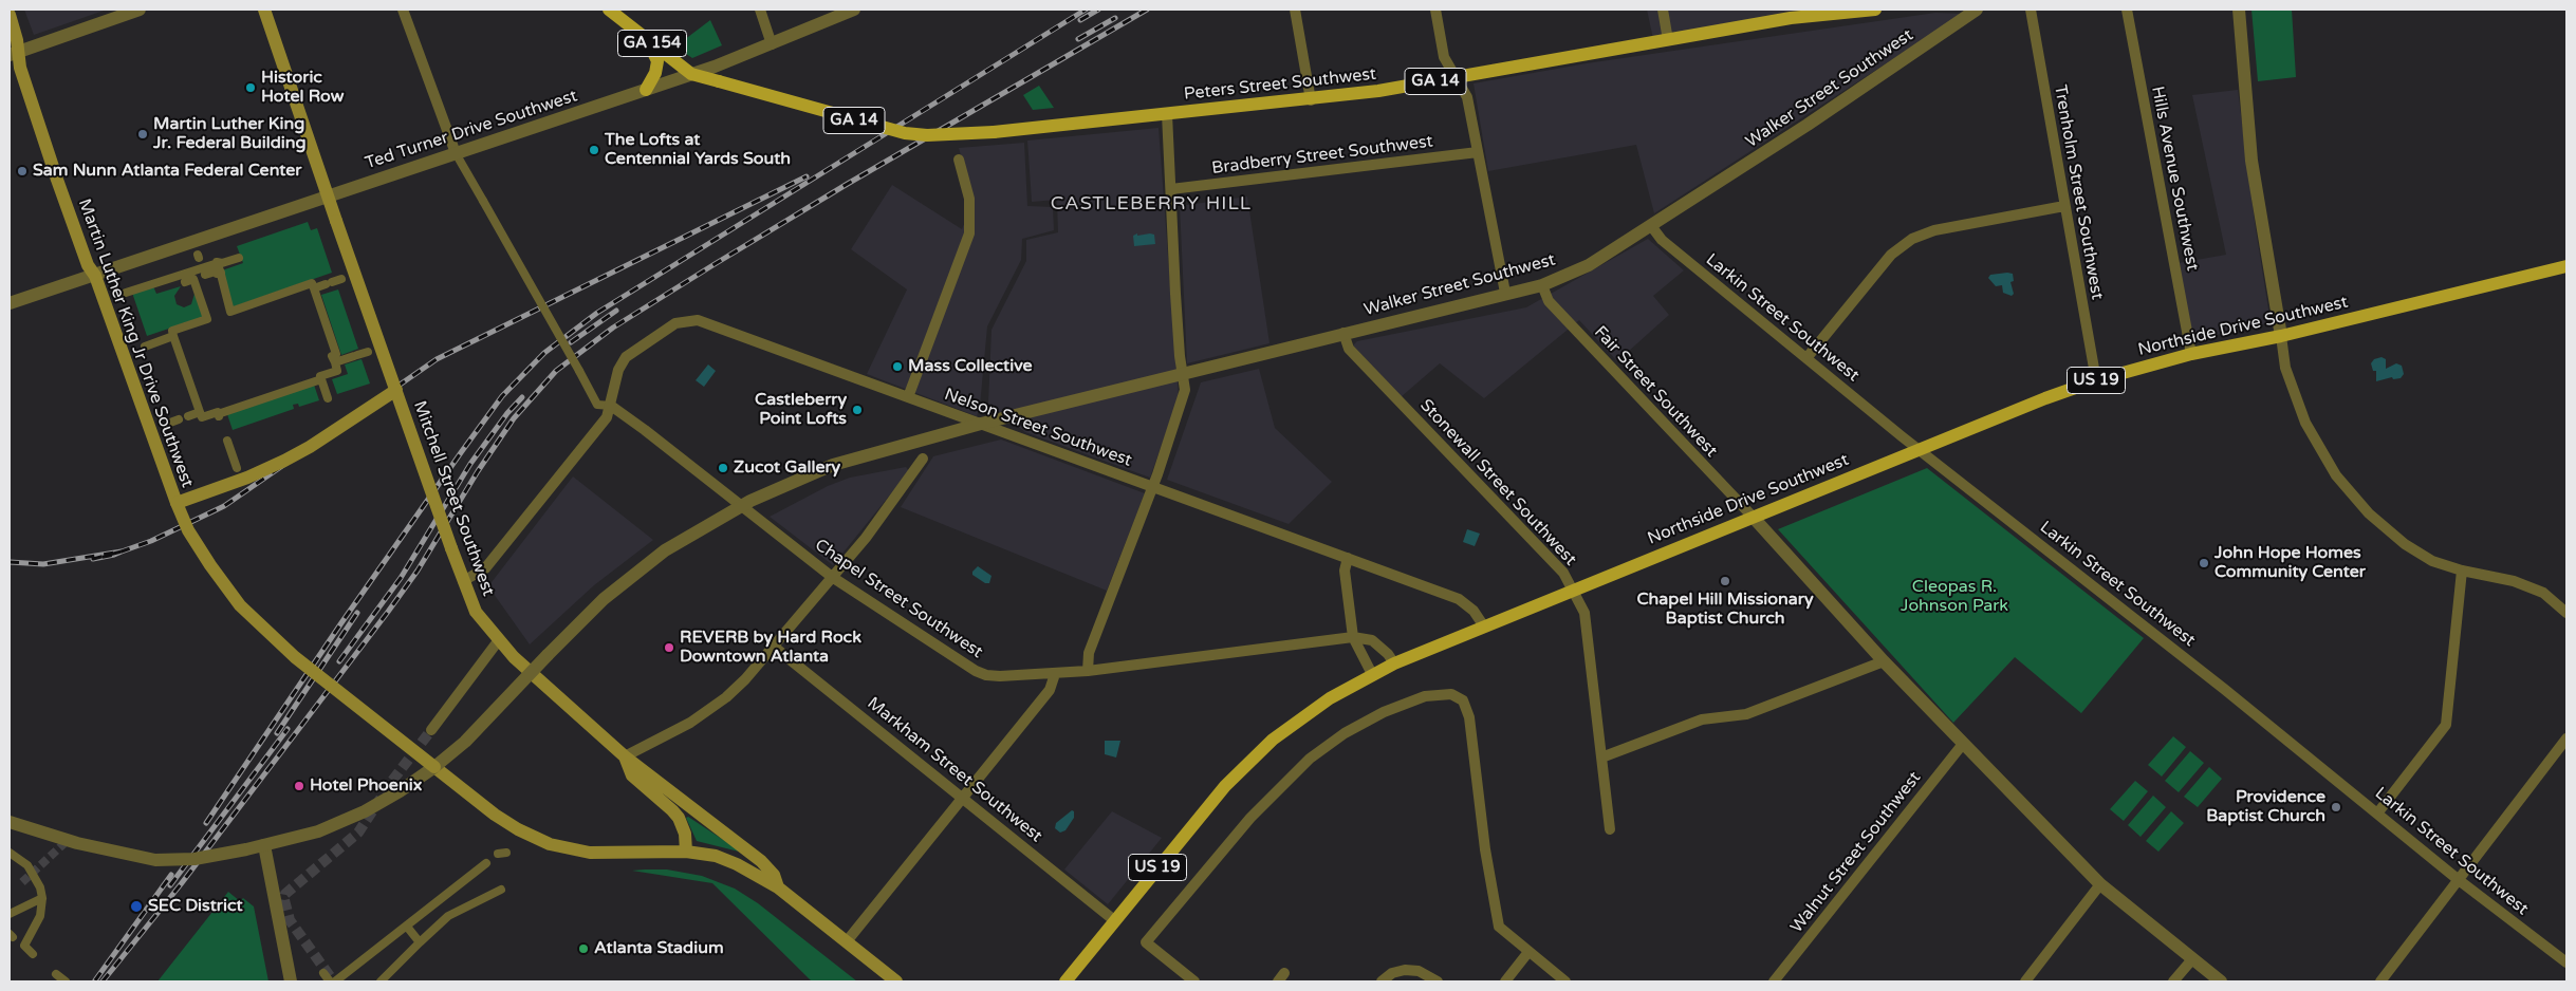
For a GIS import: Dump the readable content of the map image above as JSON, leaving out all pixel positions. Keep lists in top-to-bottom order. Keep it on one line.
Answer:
{"streets":{"main road":["GA 154","GA 14","Peters Street Southwest","Northside Drive Southwest","Martin Luther King Jr Drive Southwest","US 19","Mitchell Street Southwest"],"street":["Walker Street Southwest","Ted Turner Drive Southwest","Bradberry Street Southwest","Hills Avenue Southwest","Trenholm Street Southwest","Larkin Street Southwest","Fair Street Southwest","Nelson Street Southwest","Stonewall Street Southwest","Chapel Street Southwest","Markham Street Southwest","Walnut Street Southwest"]},"crossings":[["GA 154","Peters Street Southwest"],["GA 154","Ted Turner Drive Southwest"],["Peters Street Southwest","Ted Turner Drive Southwest"],["Walker Street Southwest","Larkin Street Southwest"],["Walker Street Southwest","Martin Luther King Jr Drive Southwest"],["Walker Street Southwest","Fair Street Southwest"],["Walker Street Southwest","Nelson Street Southwest"],["Walker Street Southwest","Stonewall Street Southwest"],["Walker Street Southwest","Chapel Street Southwest"],["Ted Turner Drive Southwest","Martin Luther King Jr Drive Southwest"],["Ted Turner Drive Southwest","Mitchell Street Southwest"],["Hills Avenue Southwest","Northside Drive Southwest"],["Trenholm Street Southwest","Northside Drive Southwest"],["Larkin Street Southwest","Northside Drive Southwest"],["Northside Drive Southwest","Fair Street Southwest"],["Northside Drive Southwest","Nelson Street Southwest"],["Northside Drive Southwest","Stonewall Street Southwest"],["Northside Drive Southwest","Chapel Street Southwest"],["Northside Drive Southwest","Markham Street Southwest"],["Nelson Street Southwest","Chapel Street Southwest"]],"districts":["CASTLEBERRY HILL"],"parks":["Cleopas R. Johnson Park"],"places":["Historic Hotel Row","Martin Luther King Jr. Federal Building","The Lofts at Centennial Yards South","Sam Nunn Atlanta Federal Center","Mass Collective","Castleberry Point Lofts","Zucot Gallery","John Hope Homes Community Center","Chapel Hill Missionary Baptist Church","REVERB by Hard Rock Downtown Atlanta","Hotel Phoenix","Providence Baptist Church","SEC District","Atlanta Stadium"]}
